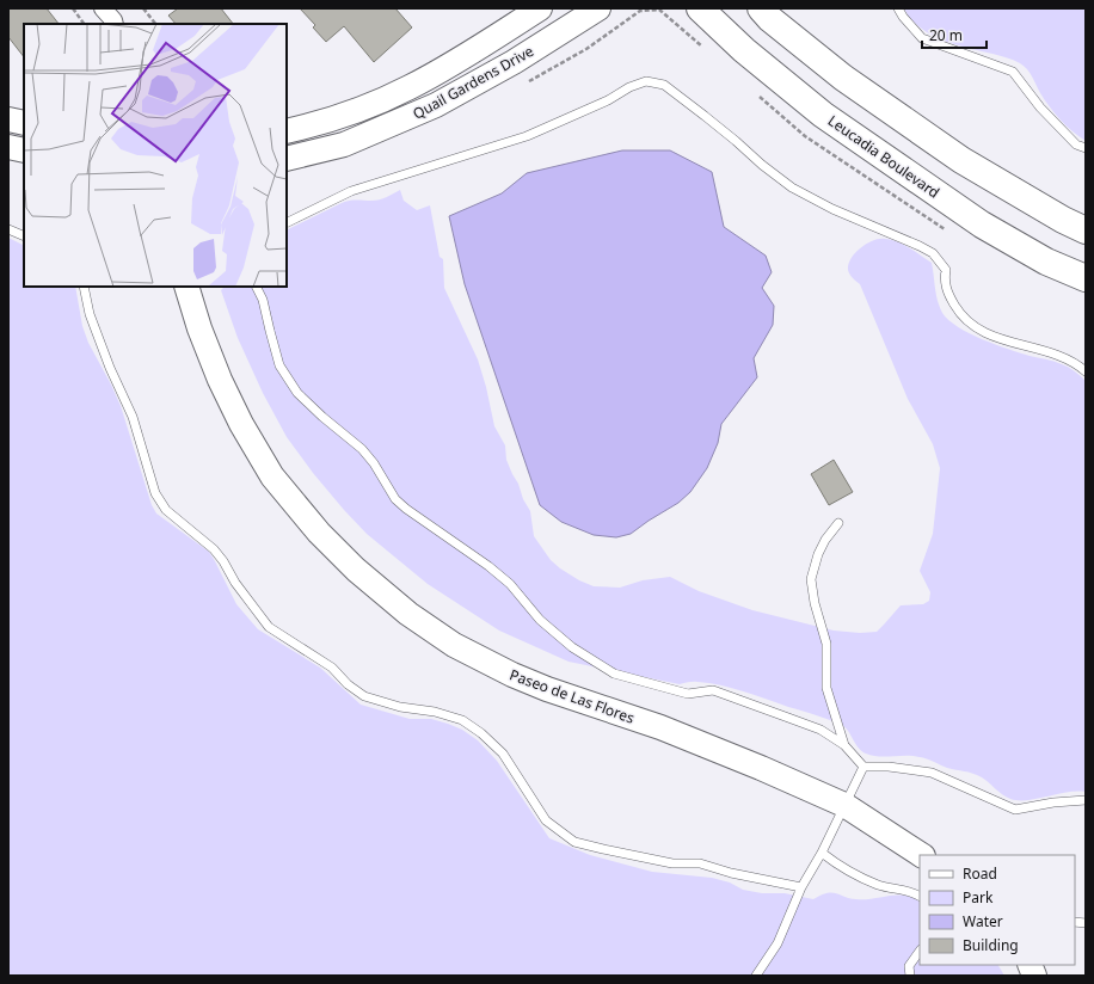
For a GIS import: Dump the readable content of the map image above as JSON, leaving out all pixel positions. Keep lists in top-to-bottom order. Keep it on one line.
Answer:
{"streets":{"main road":["Leucadia Boulevard"],"street":["Quail Gardens Drive","Paseo de Las Flores"]},"legend":["Road","Park","Water","Building"],"scale_bar":"20 m"}
